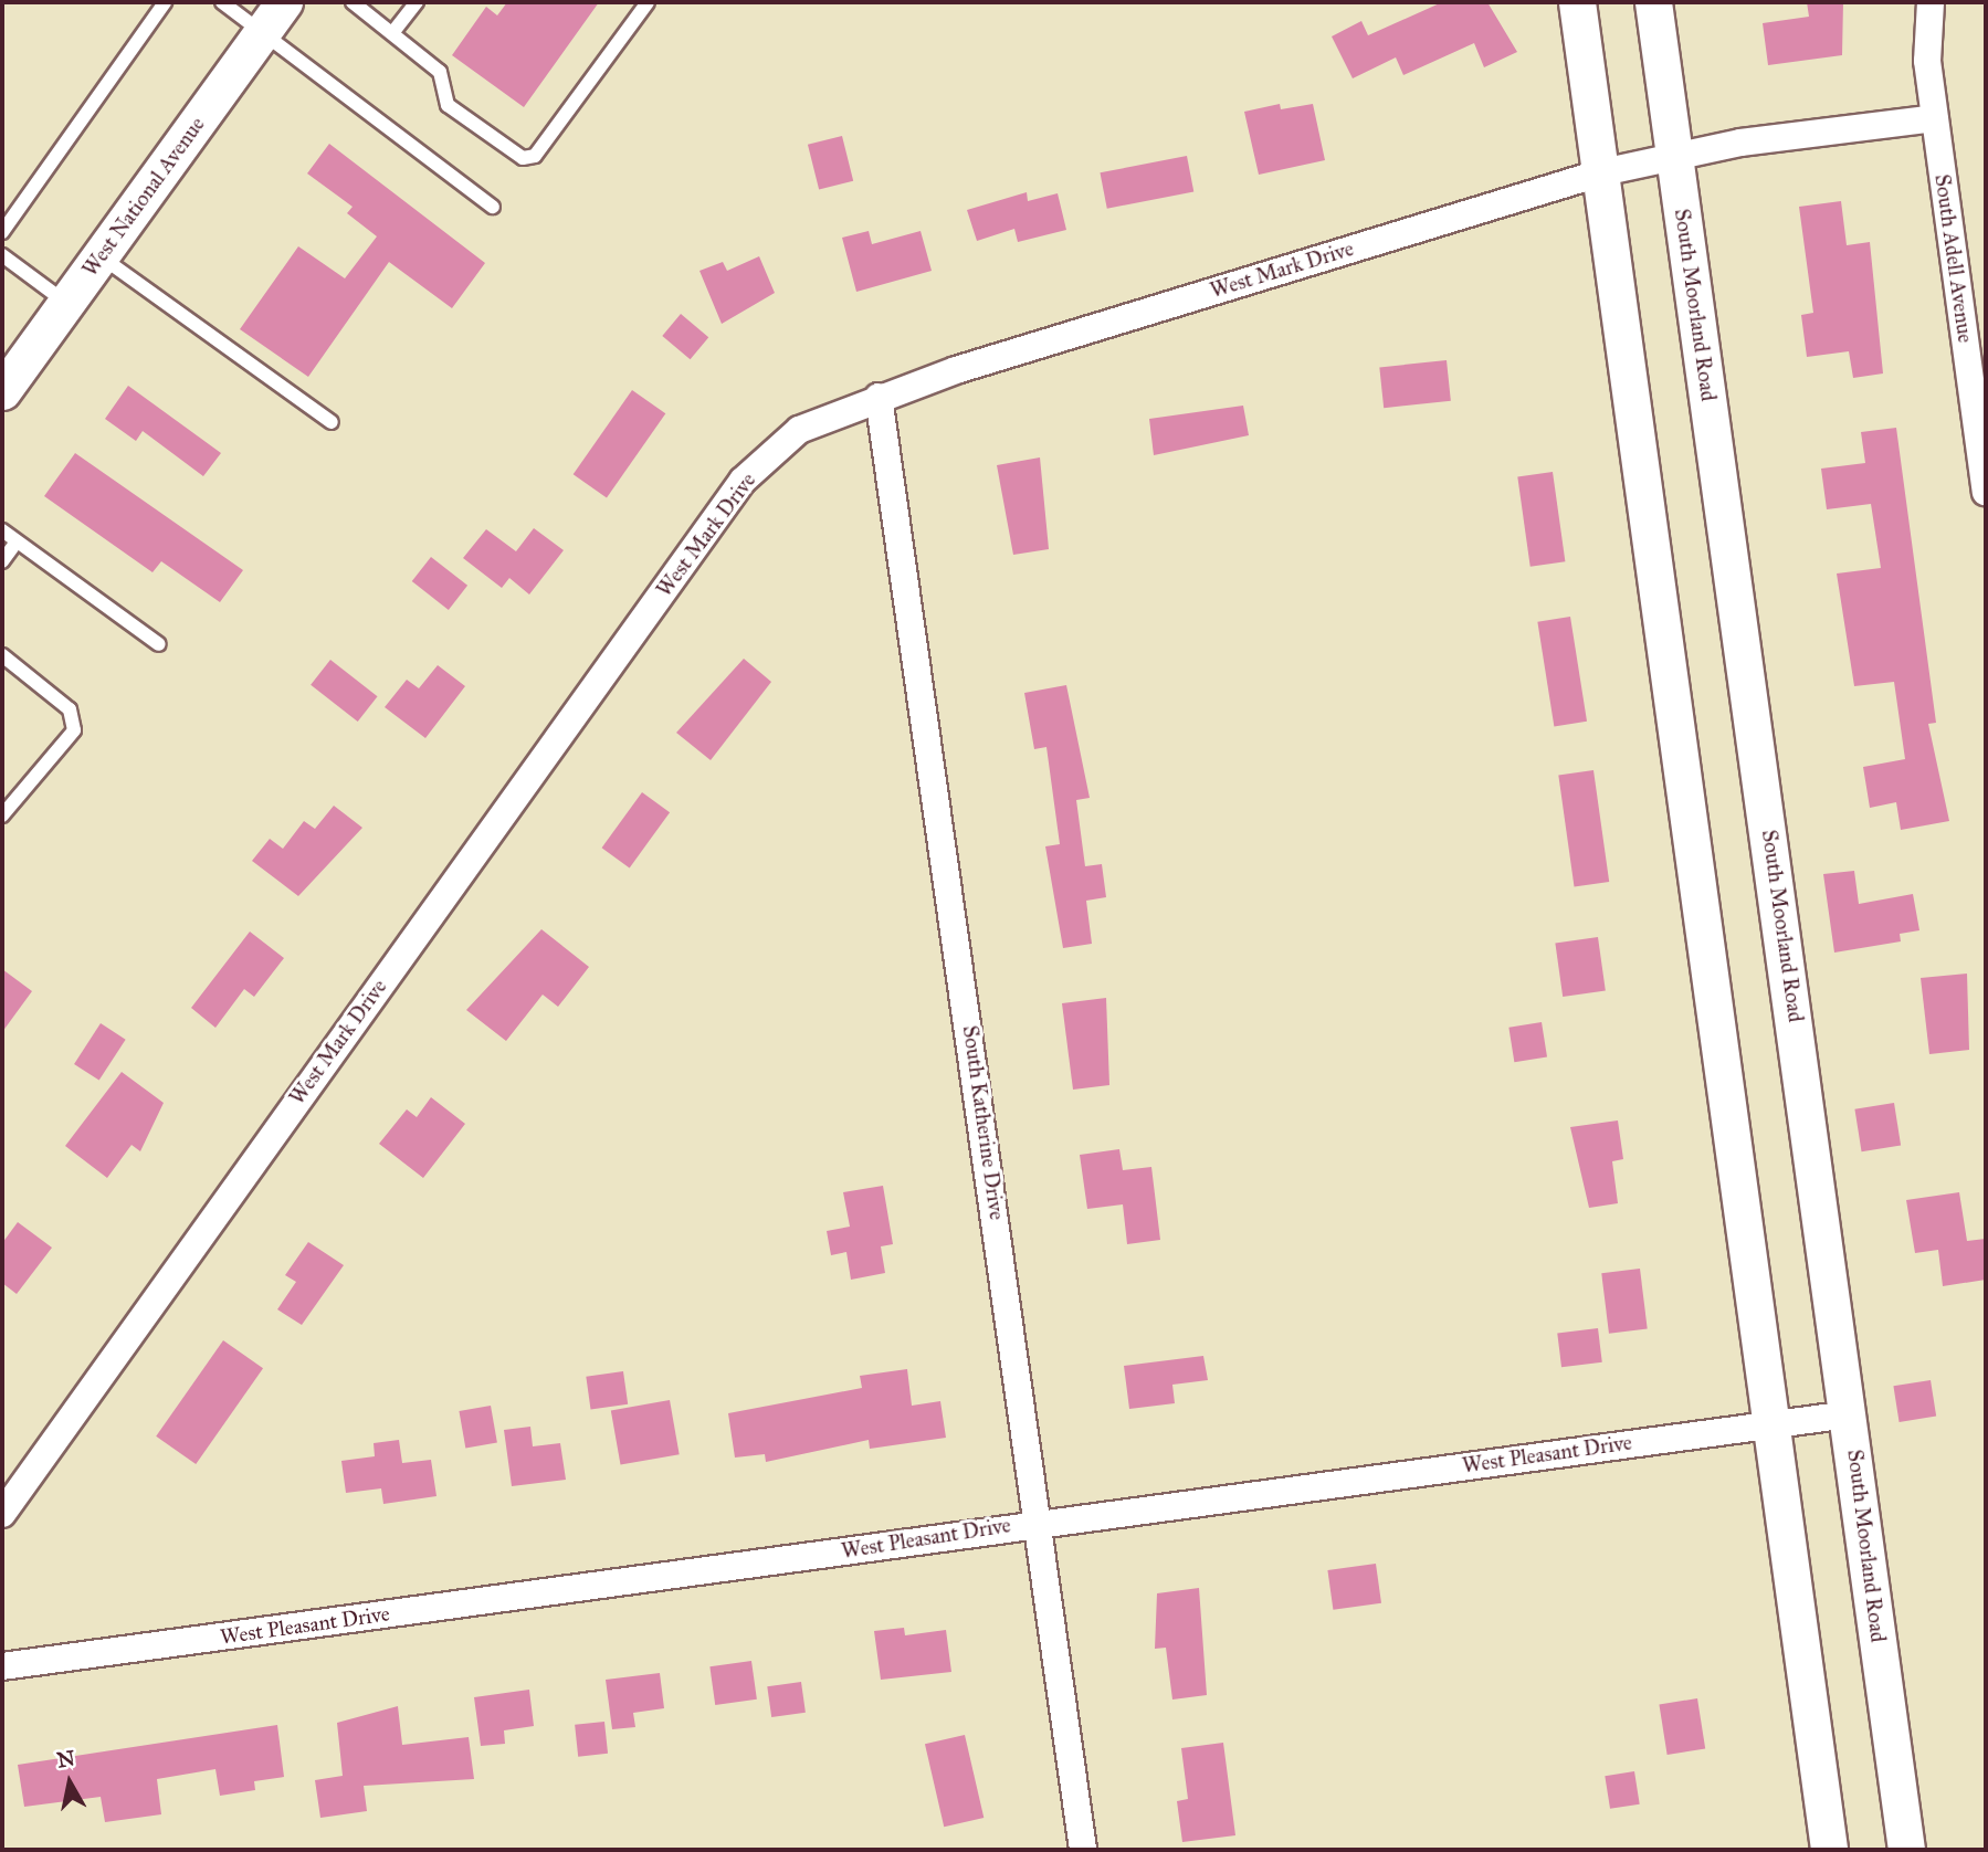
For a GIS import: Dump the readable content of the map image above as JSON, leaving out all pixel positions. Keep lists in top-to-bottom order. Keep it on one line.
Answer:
{"streets":{"main road":["West National Avenue","South Moorland Road"],"street":["South Adell Avenue","West Mark Drive","South Katherine Drive","West Pleasant Drive"]},"crossings":[["South Adell Avenue","West Mark Drive"],["West Mark Drive","South Moorland Road"],["West Mark Drive","South Katherine Drive"],["South Moorland Road","West Pleasant Drive"],["South Katherine Drive","West Pleasant Drive"]],"north":"top"}
